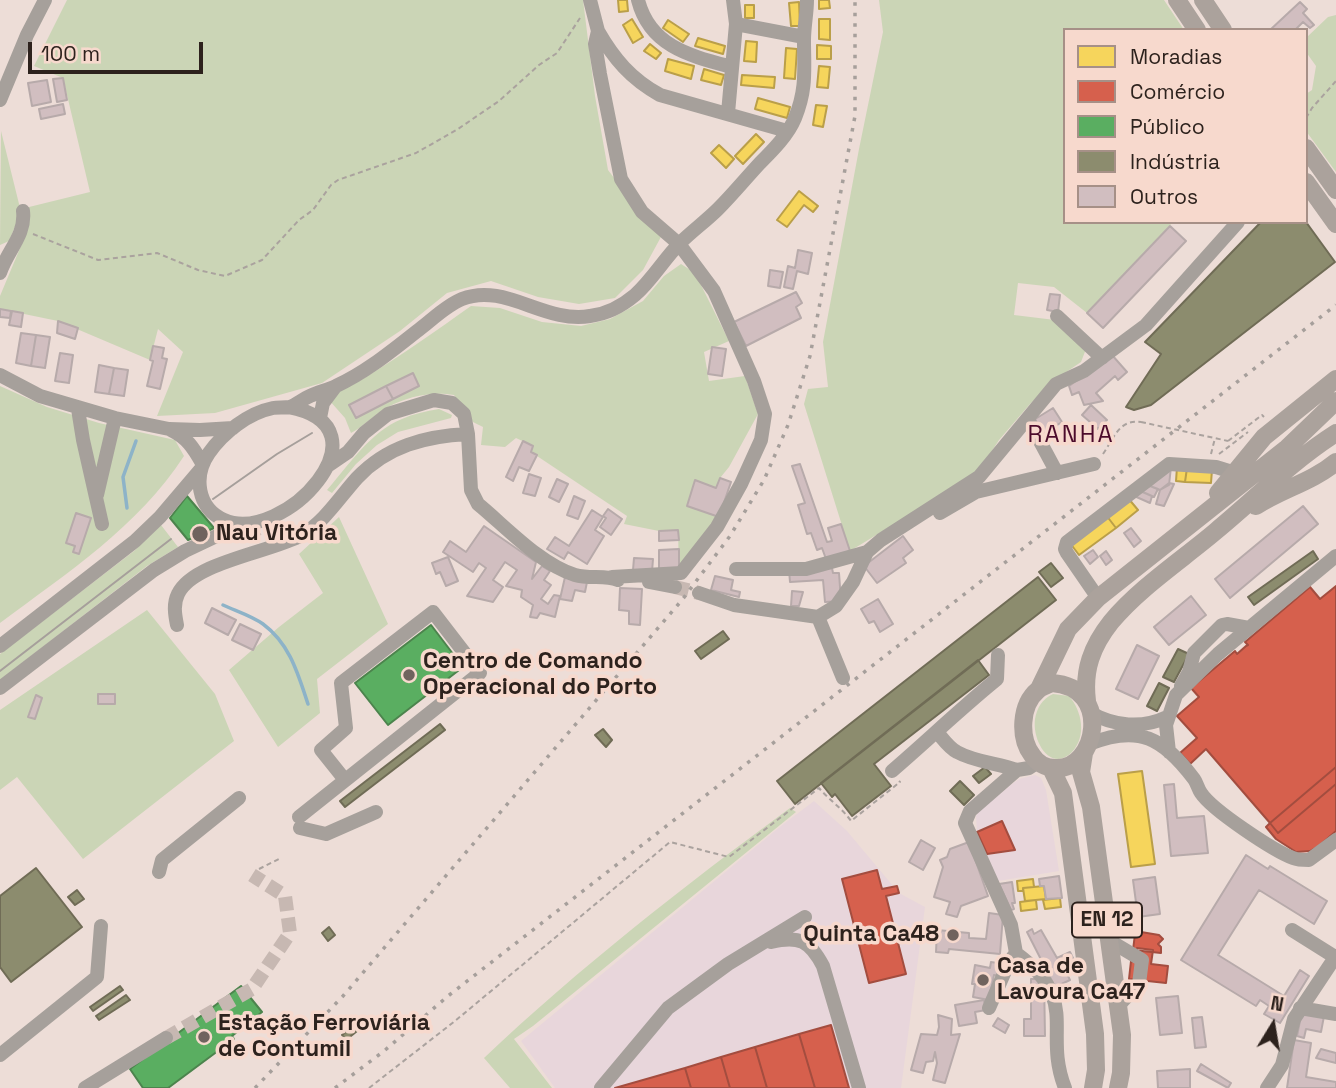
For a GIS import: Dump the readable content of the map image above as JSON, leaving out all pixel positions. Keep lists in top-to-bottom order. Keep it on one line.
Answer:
{"streets":{"main road":["EN 12"]},"districts":["RANHA"],"places":["Nau Vitória","Centro de Comando Operacional do Porto","Quinta Ca48","Casa de Lavoura Ca47","Estação Ferroviária de Contumil"],"legend":["Moradias","Comércio","Público","Indústria","Outros"],"scale_bar":"100 m","north":"top"}
